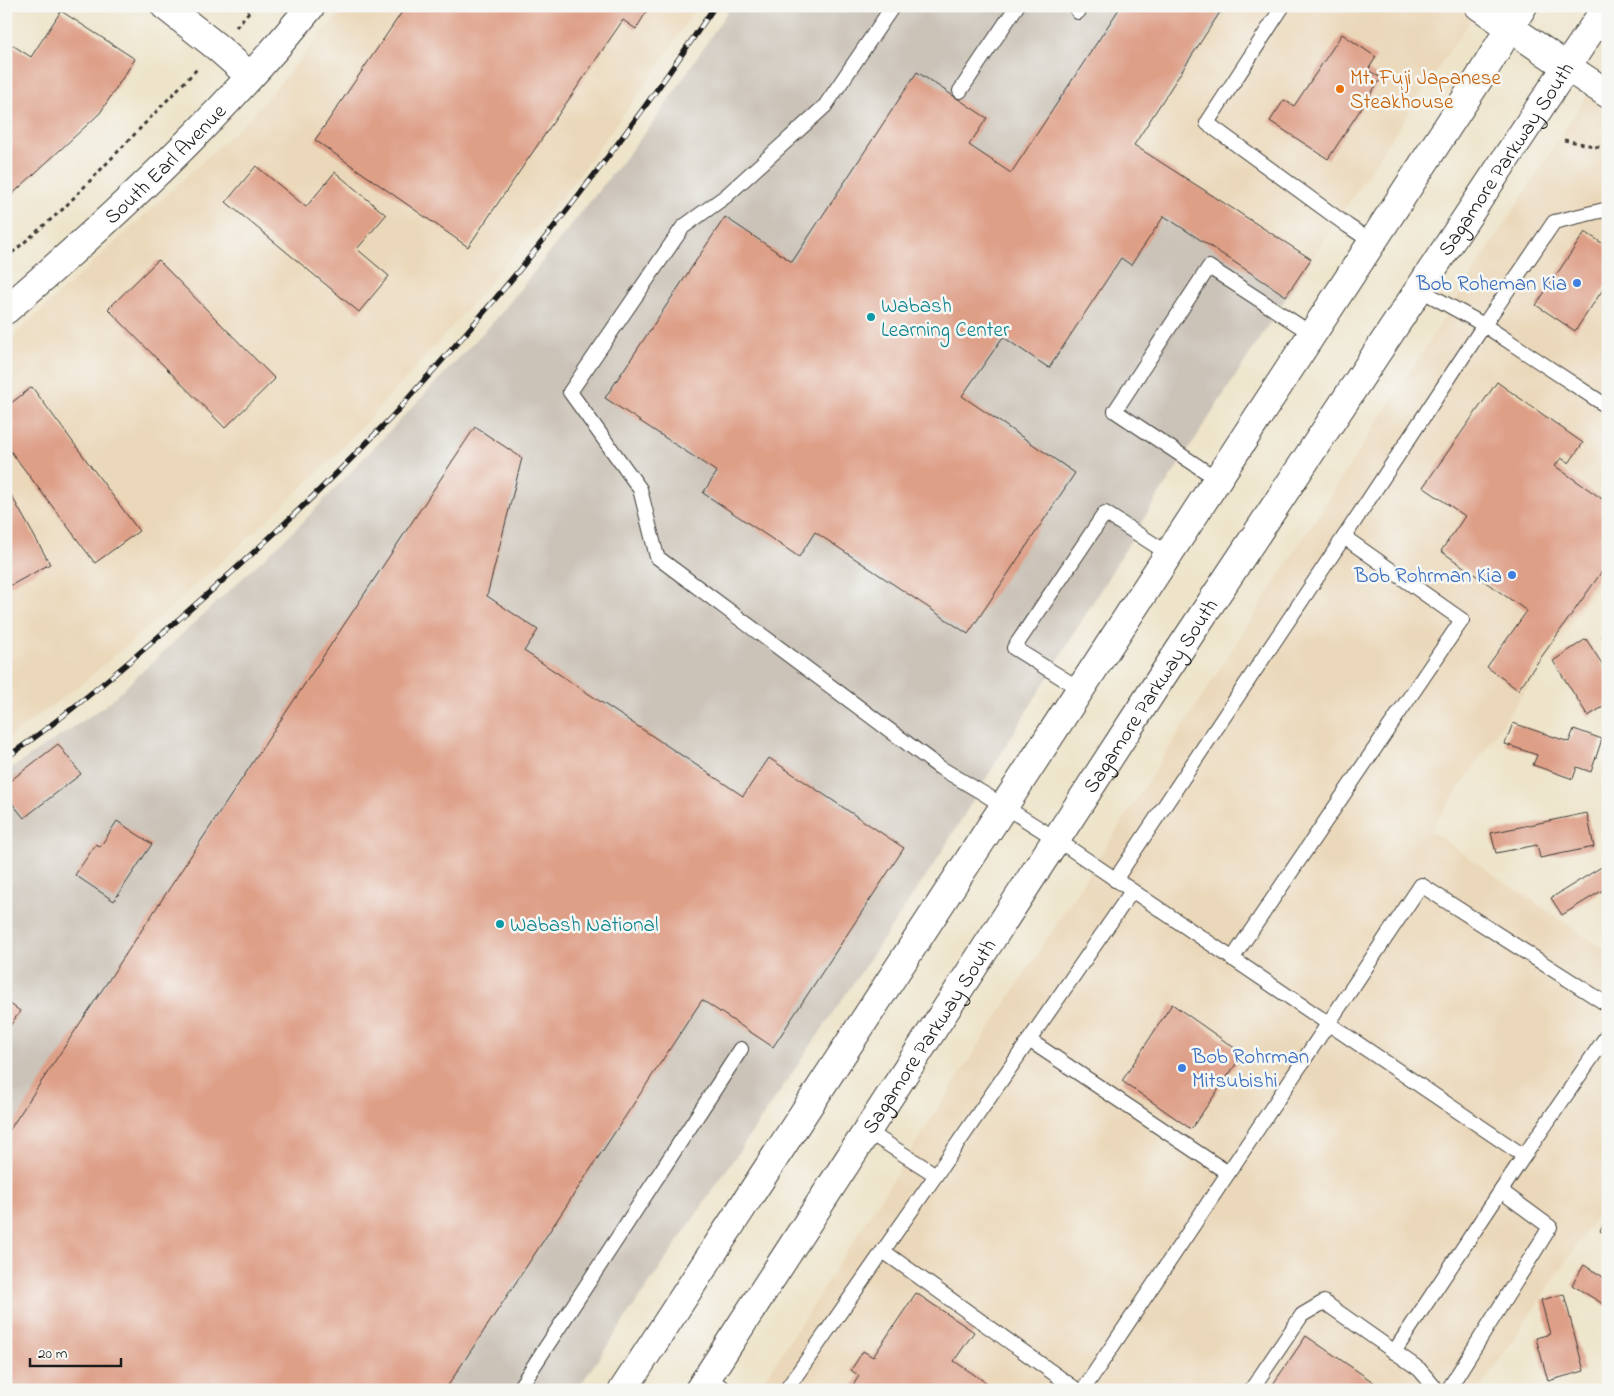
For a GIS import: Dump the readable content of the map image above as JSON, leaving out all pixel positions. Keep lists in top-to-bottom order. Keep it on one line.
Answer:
{"streets":{"main road":["Sagamore Parkway South","South Earl Avenue"]},"places":["Mt. Fuji Japanese Steakhouse","Bob Roheman Kia","Wabash Learning Center","Bob Rohrman Kia","Wabash National","Bob Rohrman Mitsubishi"],"scale_bar":"20 m"}
